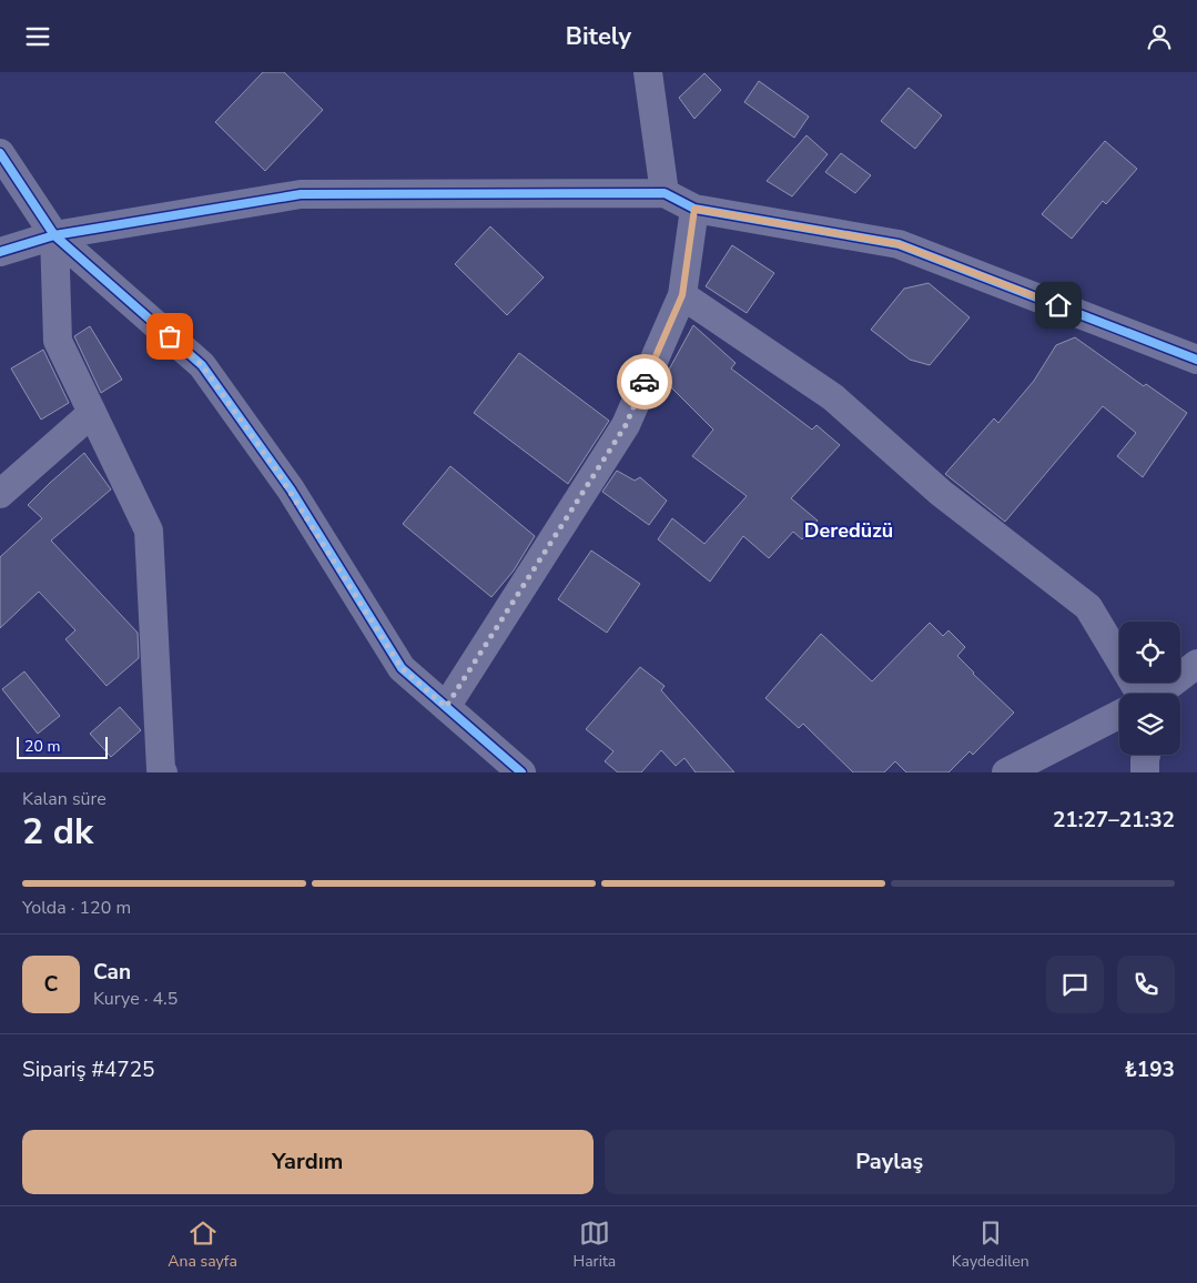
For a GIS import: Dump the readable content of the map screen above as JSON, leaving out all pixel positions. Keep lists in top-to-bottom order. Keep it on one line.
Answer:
{"districts":["Deredüzü"],"scale_bar":"20 m","page":{"header":"Bitely","scale":"20 m","heading":["2 dk","Kalan süre","21:27–21:32"],"panel":["Can","Kurye · 4.5","Sipariş #4725","₺193"],"bar":"Yolda · 120 m","round":"C","buttons":["Yardım","Paylaş"],"tabs":["Ana sayfa","Harita","Kaydedilen"]}}
